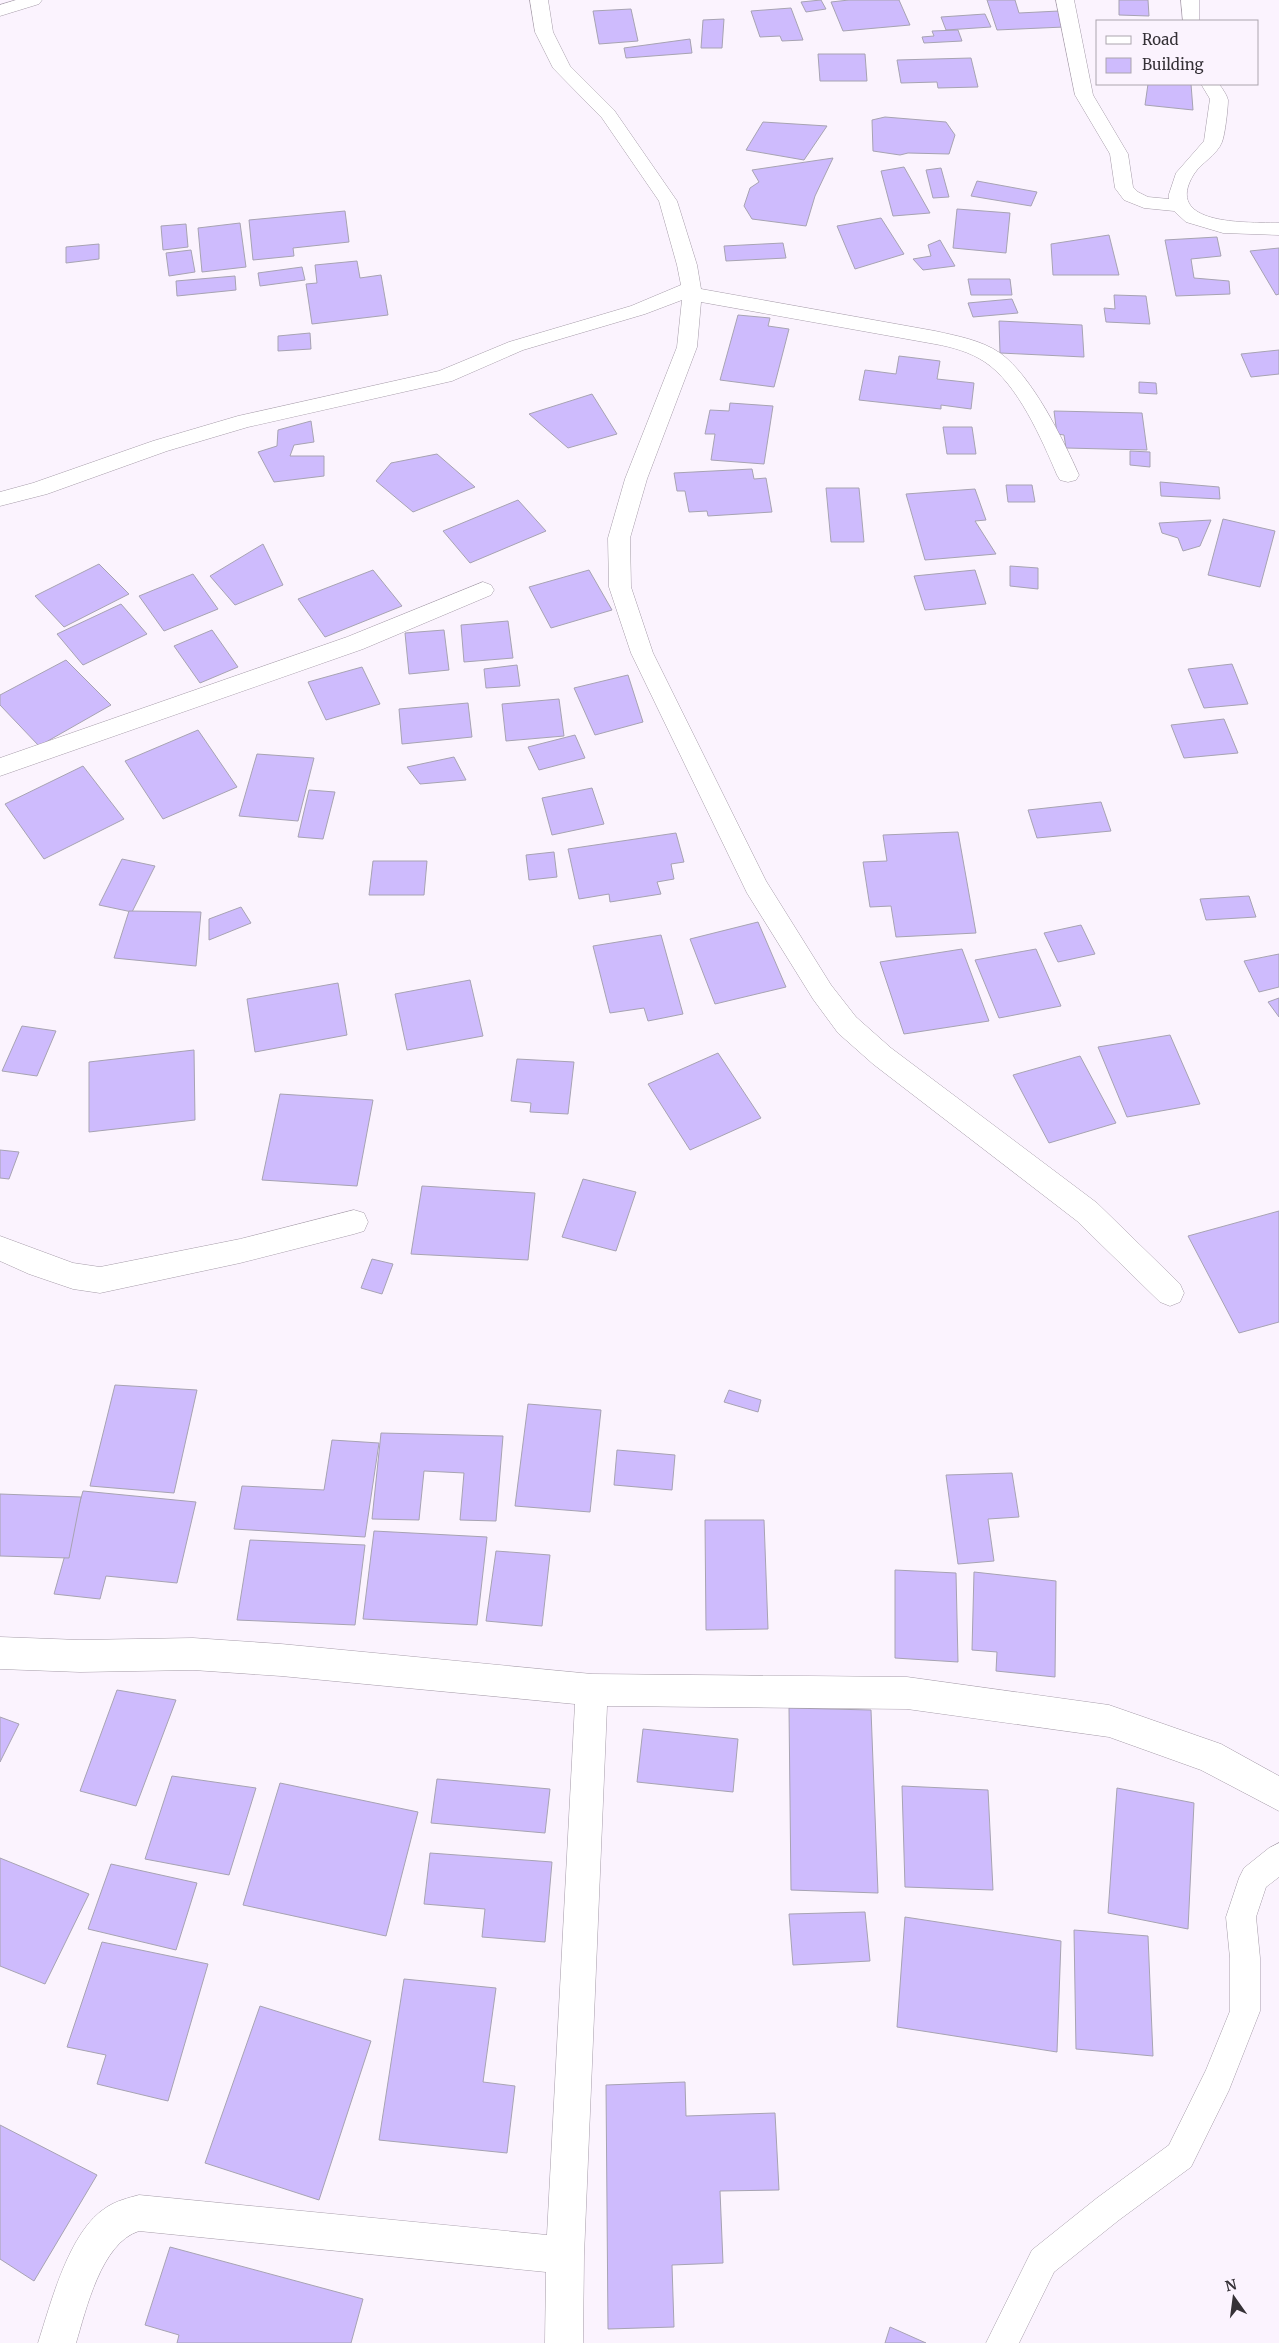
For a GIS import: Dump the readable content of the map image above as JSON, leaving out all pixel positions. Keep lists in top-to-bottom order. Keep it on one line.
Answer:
{"legend":["Road","Building"],"north":"top"}
